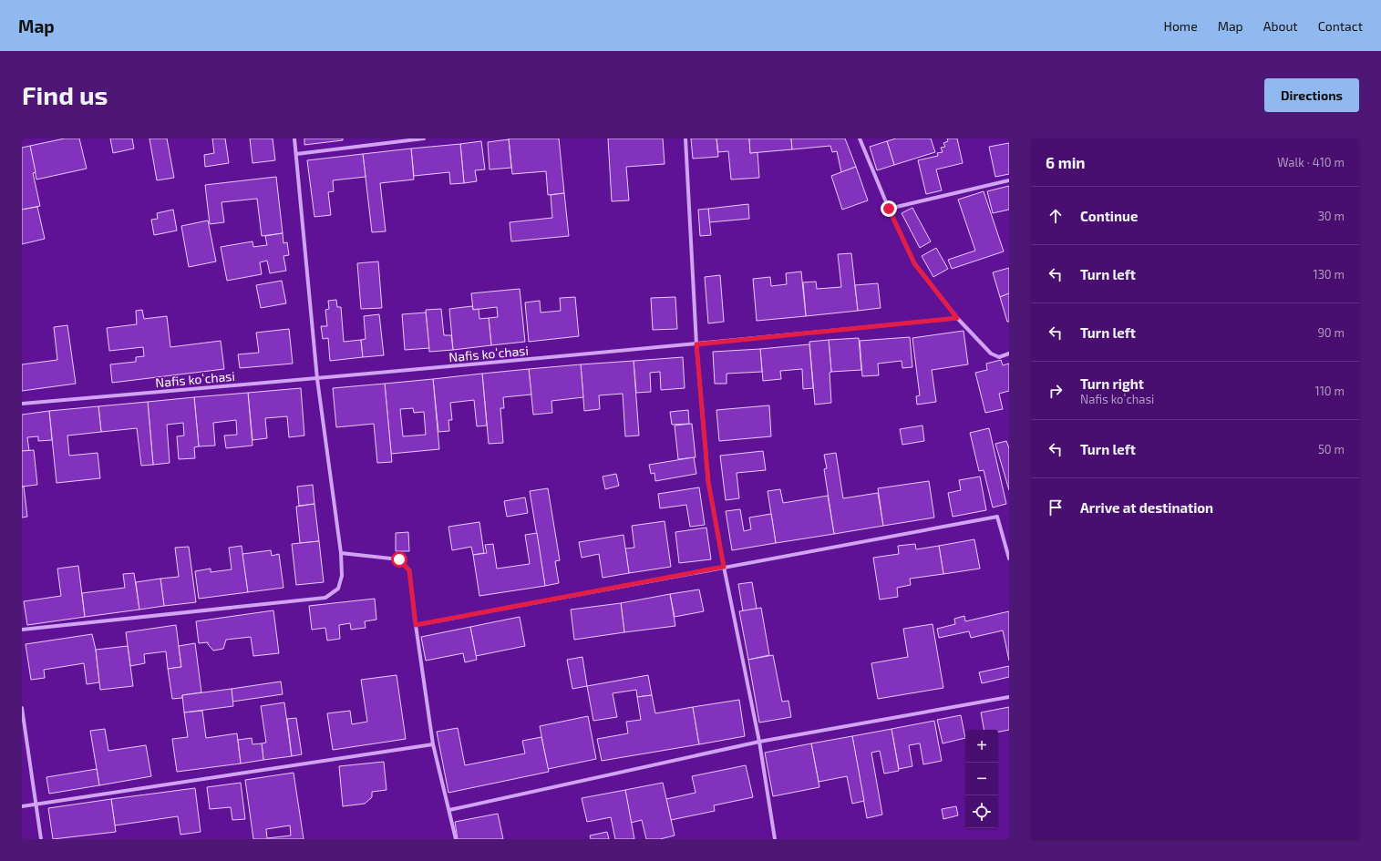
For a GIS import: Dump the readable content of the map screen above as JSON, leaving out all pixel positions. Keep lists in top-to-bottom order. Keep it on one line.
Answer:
{"streets":{"street":["Nafis koʻchasi"]},"page":{"header":"Map","nav":["Home","Map","About","Contact"],"buttons":"Directions","title":"Find us","heading":["6 min","Walk · 410 m"],"list":[["Continue","30 m"],["Turn left","130 m"],["Turn left","90 m"],["Turn right","Nafis koʻchasi","110 m"],["Turn left","50 m"],"Arrive at destination"],"map_buttons":["+","−"]}}
